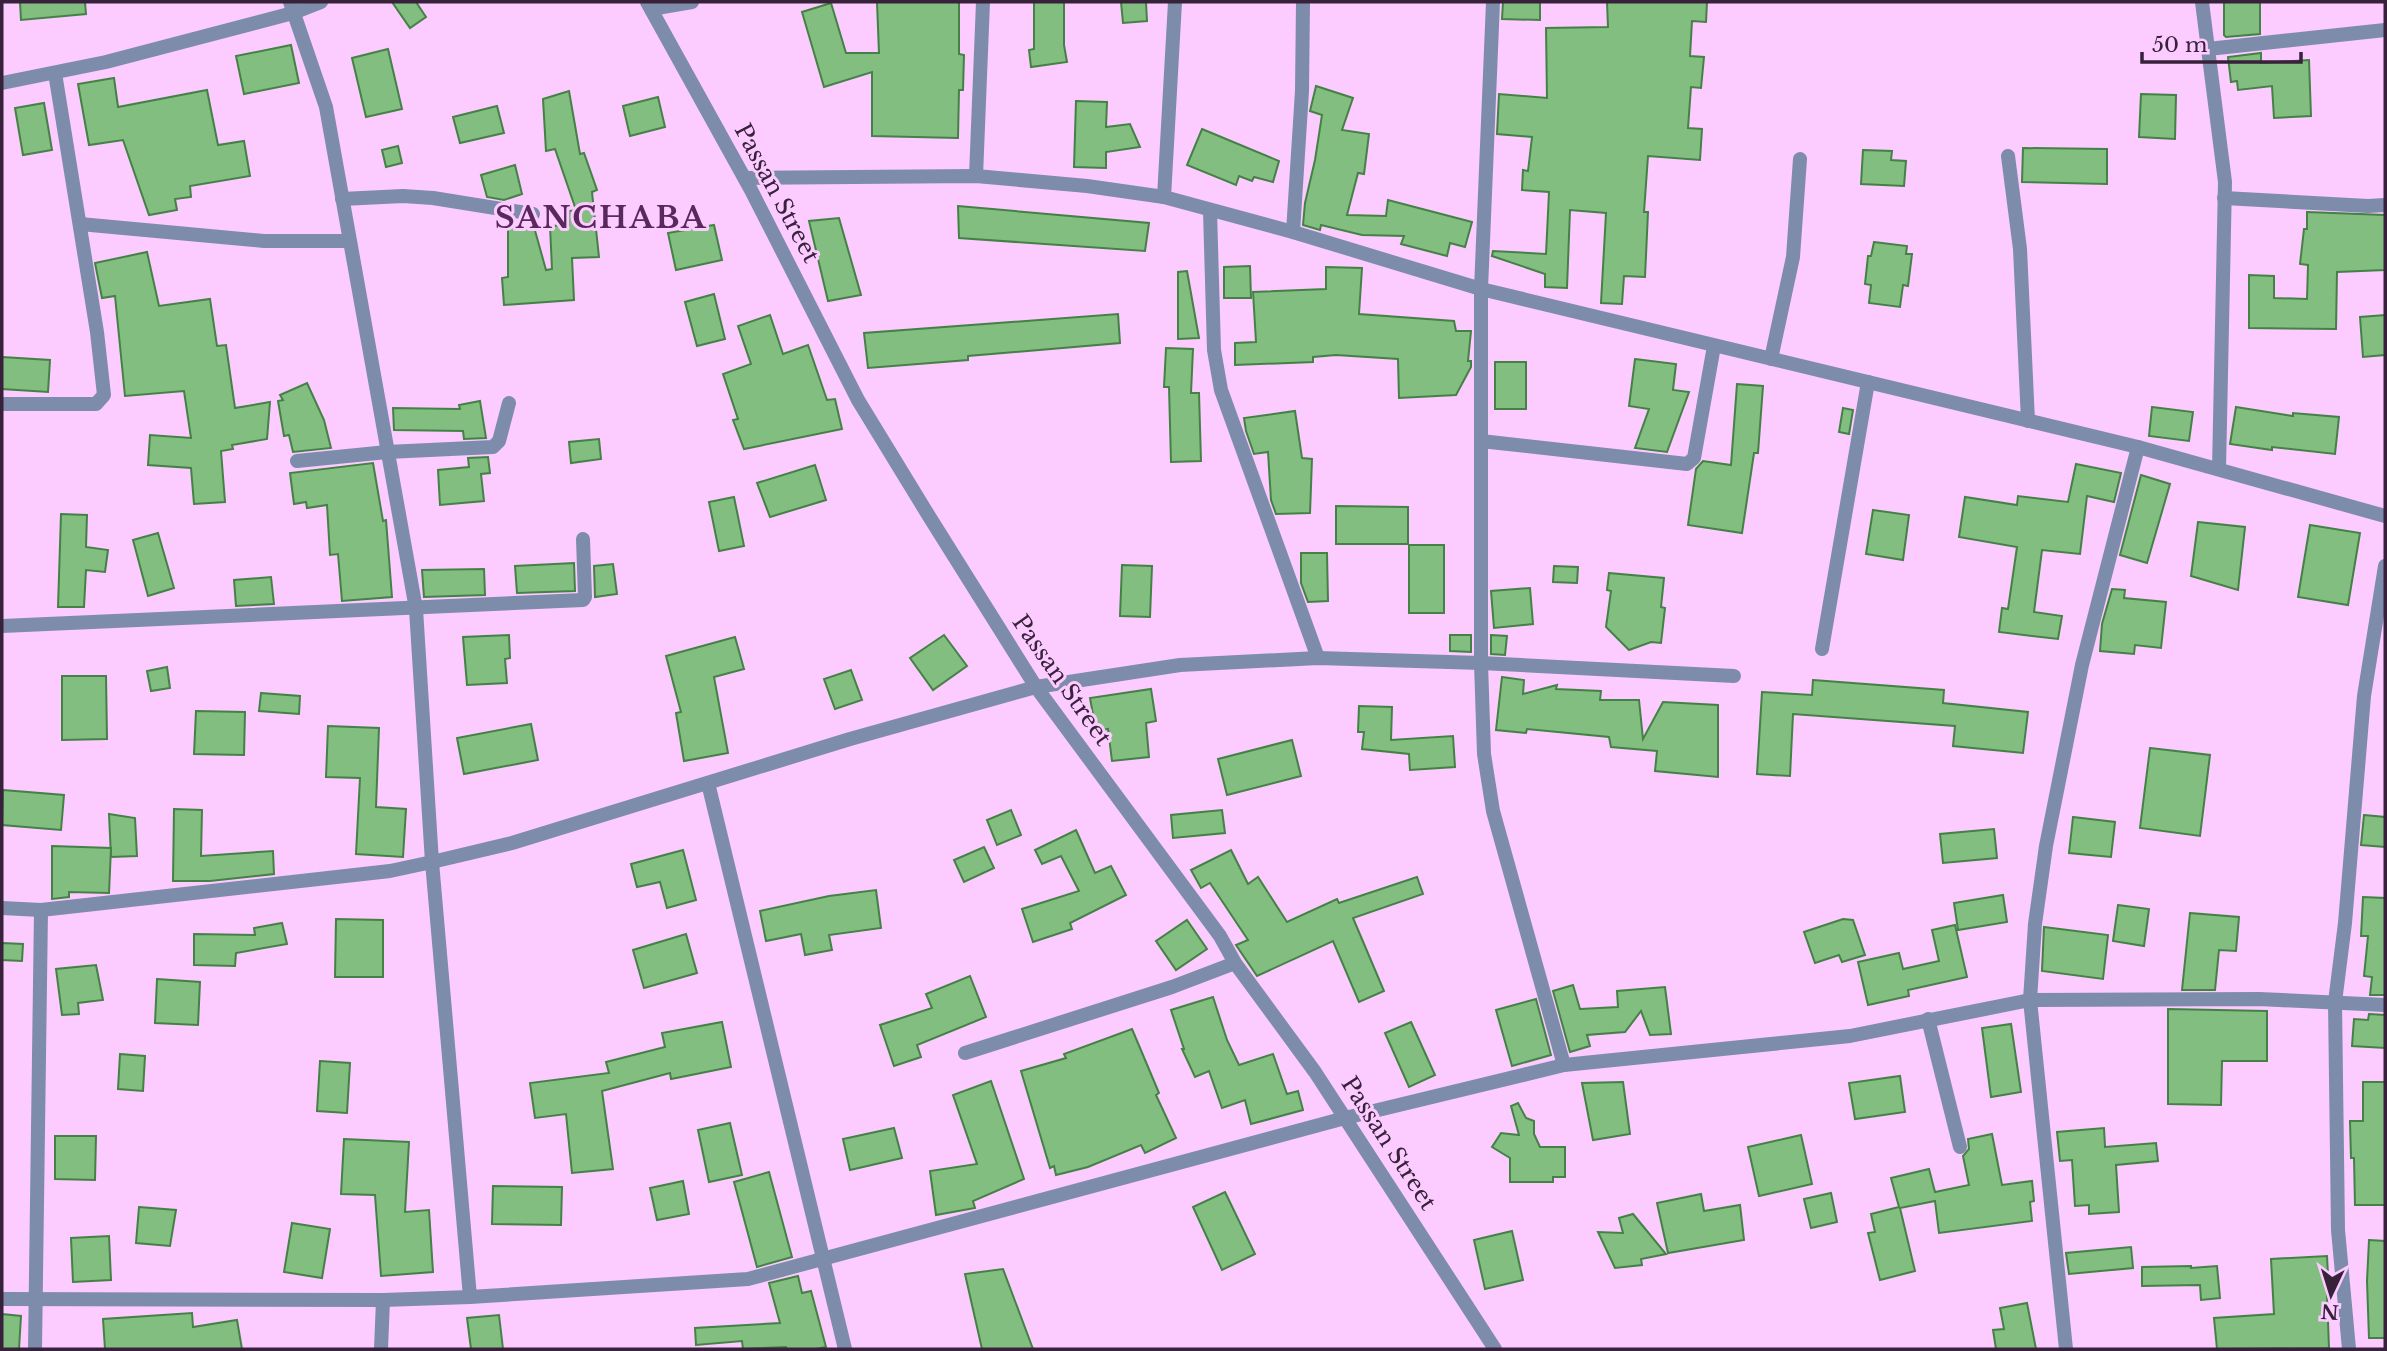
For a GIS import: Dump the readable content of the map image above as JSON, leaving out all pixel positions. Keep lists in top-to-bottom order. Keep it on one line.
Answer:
{"streets":{"street":["Passan Street"]},"districts":["SANCHABA"],"scale_bar":"50 m","north":"bottom"}
